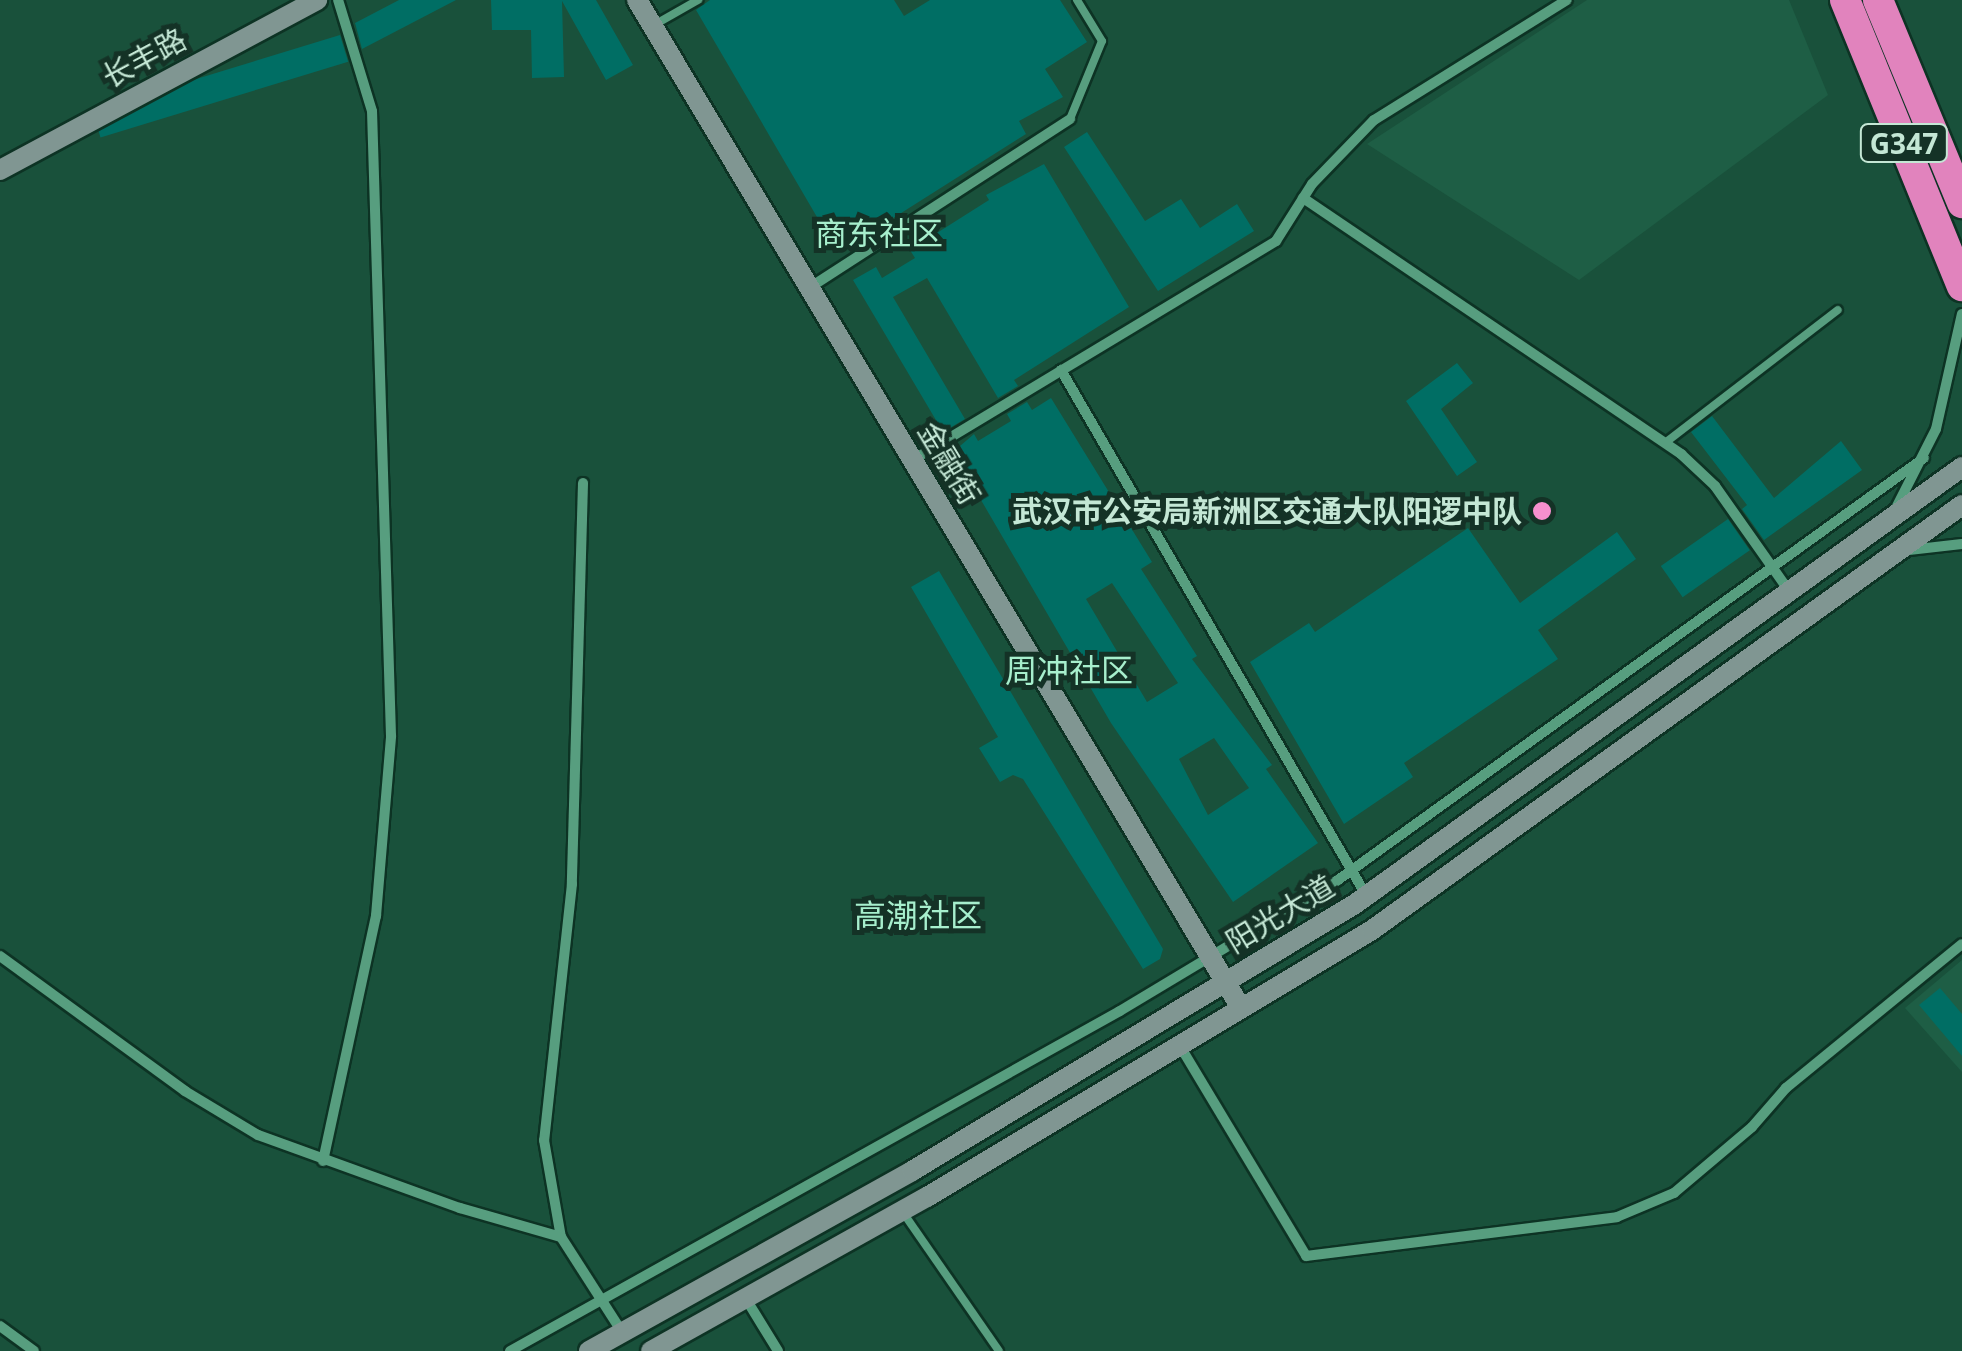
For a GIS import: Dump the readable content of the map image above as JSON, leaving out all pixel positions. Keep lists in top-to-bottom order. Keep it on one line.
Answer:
{"streets":{"highway":["G347"],"main road":["长丰路","金融街","阳光大道"]},"crossings":[["金融街","阳光大道"]],"districts":["商东社区","周冲社区","高潮社区"],"places":["武汉市公安局新洲区交通大队阳逻中队"]}
